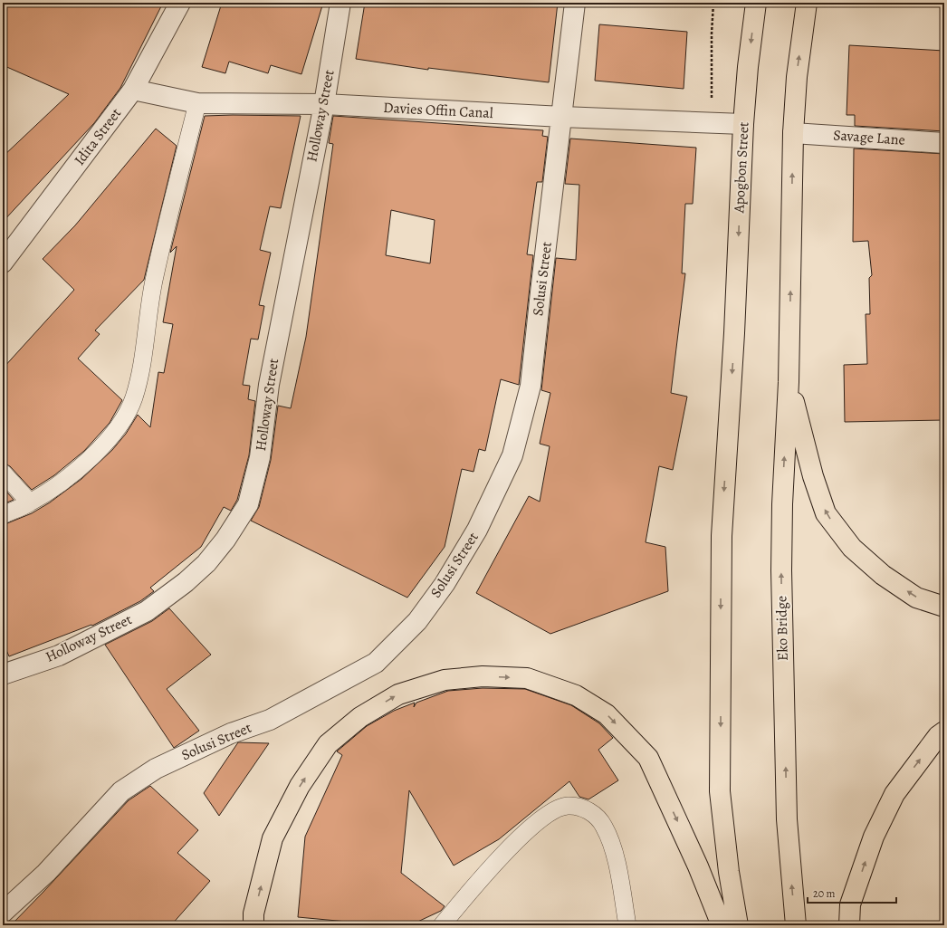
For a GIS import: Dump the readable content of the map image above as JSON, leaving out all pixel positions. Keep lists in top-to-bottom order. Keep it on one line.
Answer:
{"streets":{"highway":["Apogbon Street","Eko Bridge"],"street":["Davies Offin Canal","Holloway Street","Idita Street","Savage Lane","Solusi Street"]},"crossings":[["Davies Offin Canal","Holloway Street"],["Davies Offin Canal","Idita Street"],["Davies Offin Canal","Apogbon Street"],["Davies Offin Canal","Solusi Street"],["Savage Lane","Eko Bridge"]],"one_way":["Apogbon Street","Eko Bridge"],"scale_bar":"20 m"}
